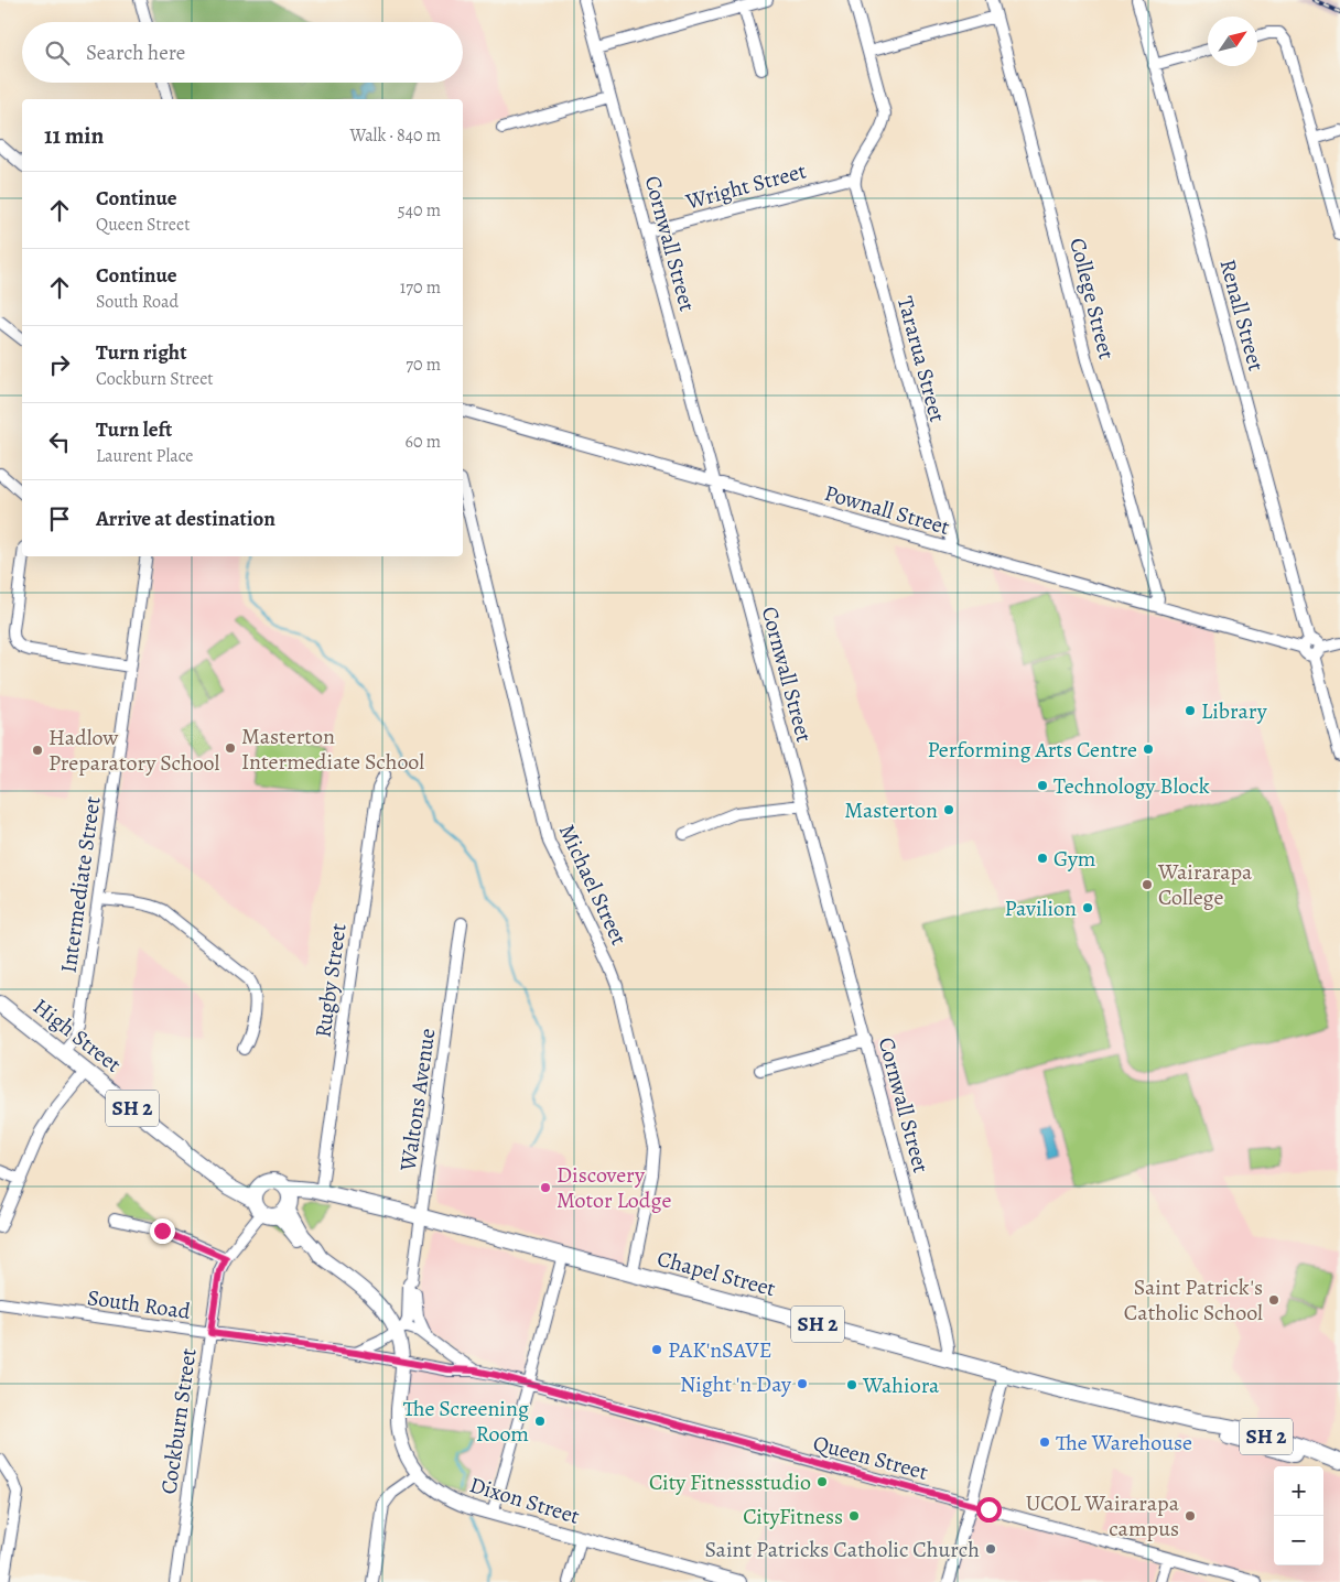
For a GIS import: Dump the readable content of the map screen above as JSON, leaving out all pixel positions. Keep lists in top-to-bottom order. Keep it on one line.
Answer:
{"streets":{"highway":["High Street","SH 2","Chapel Street"],"main road":["Dixon Street"],"street":["Wright Street","Cornwall Street","College Street","Renall Street","Tararua Street","Pownall Street","Intermediate Street","Michael Street","Rugby Street","Waltons Avenue","South Road","Cockburn Street","Queen Street"]},"crossings":[["Wright Street","Cornwall Street"],["Wright Street","Tararua Street"],["Cornwall Street","Pownall Street"],["Cornwall Street","Chapel Street"],["College Street","Pownall Street"],["Renall Street","Pownall Street"],["Tararua Street","Pownall Street"],["Intermediate Street","High Street"],["Michael Street","Chapel Street"],["Rugby Street","Chapel Street"],["High Street","Waltons Avenue"],["High Street","SH 2"],["High Street","Chapel Street"],["High Street","South Road"],["High Street","Cockburn Street"],["High Street","Queen Street"],["High Street","Dixon Street"],["Waltons Avenue","Chapel Street"],["Waltons Avenue","Queen Street"],["SH 2","Chapel Street"],["SH 2","Cockburn Street"],["Chapel Street","Cockburn Street"],["South Road","Cockburn Street"],["South Road","Queen Street"],["South Road","Dixon Street"],["Queen Street","Dixon Street"]],"places":["Library","Masterton Intermediate School","Performing Arts Centre","Hadlow Preparatory School","Technology Block","Masterton","Gym","Wairarapa College","Pavilion","Discovery Motor Lodge","Saint Patrick's Catholic School","PAK'nSAVE","Night 'n Day","Wahiora","The Screening Room","The Warehouse","City Fitnessstudio","CityFitness","UCOL Wairarapa campus","Saint Patricks Catholic Church"],"north":"top right","page":{"search":"Search here","heading":["11 min","Walk · 840 m"],"list":[["Continue","Queen Street","540 m"],["Continue","South Road","170 m"],["Turn right","Cockburn Street","70 m"],["Turn left","Laurent Place","60 m"],"Arrive at destination"],"map_buttons":["+","−"]}}
